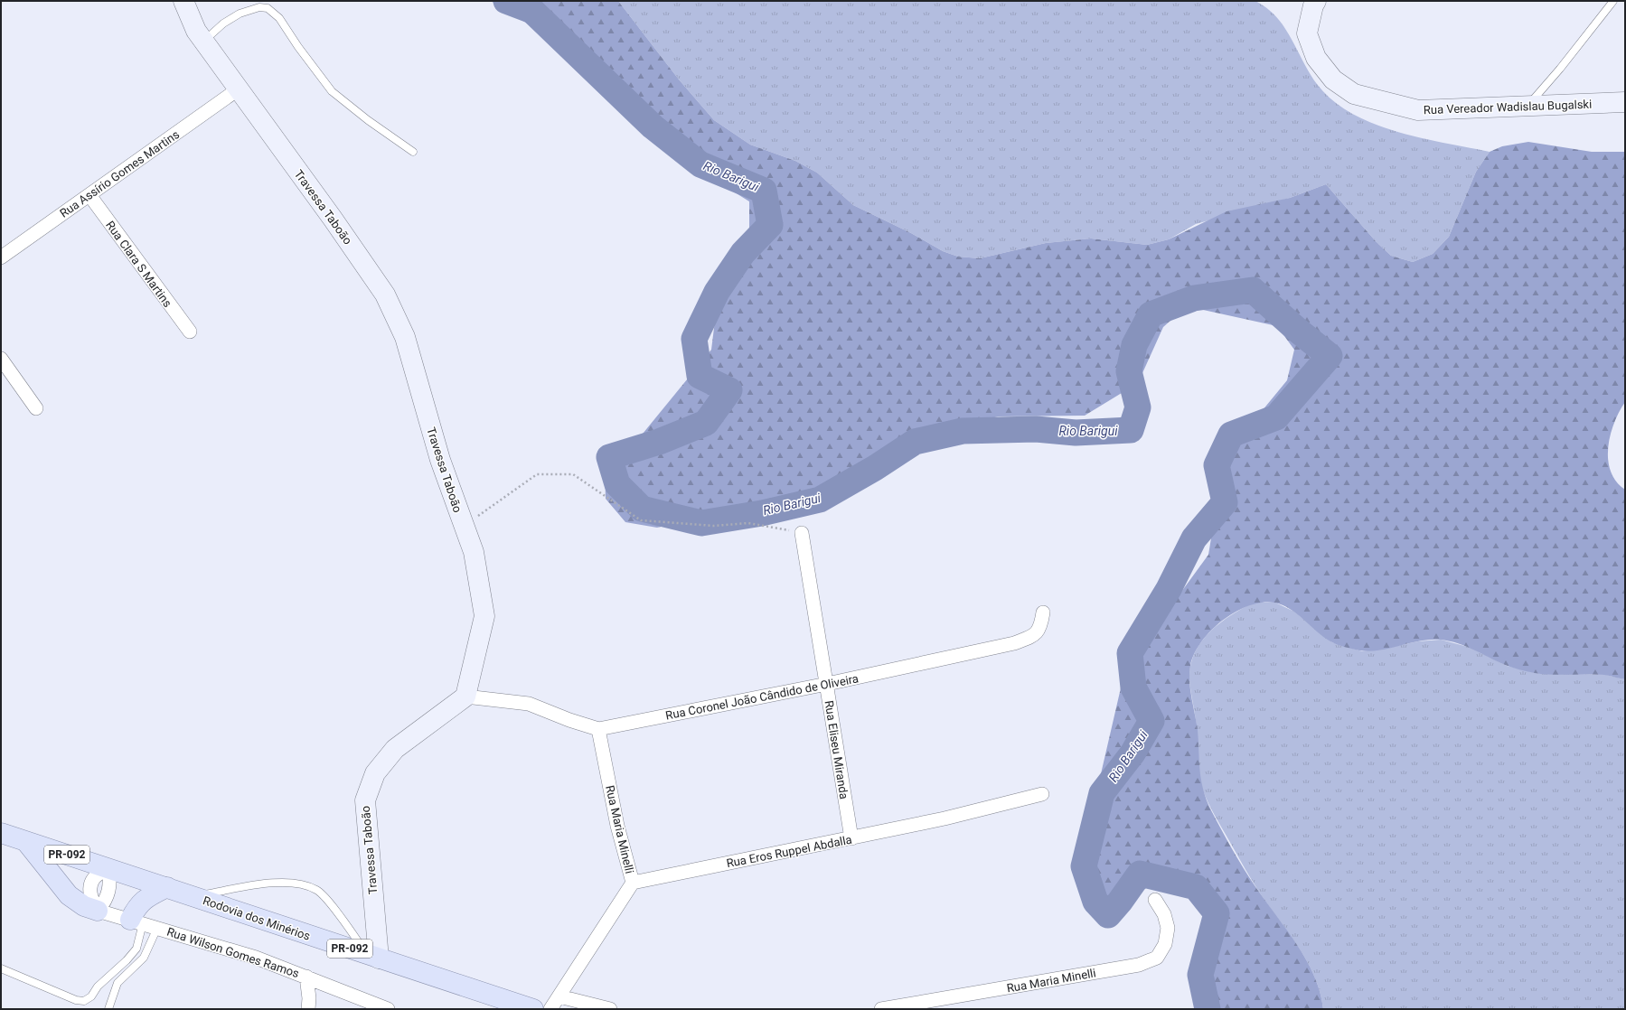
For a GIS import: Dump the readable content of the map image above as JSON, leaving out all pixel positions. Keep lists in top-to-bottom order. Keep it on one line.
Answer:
{"streets":{"main road":["PR-092","Rodovia dos Minérios"],"street":["Rua Vereador Wadislau Bugalski","Rua Assírio Gomes Martins","Travessa Taboão","Rua Clara S Martins","Rua Coronel João Cândido de Oliveira","Rua Eliseu Miranda","Rua Maria Minelli","Rua Eros Ruppel Abdalla","Rua Wilson Gomes Ramos"]},"crossings":[["Rua Assírio Gomes Martins","Travessa Taboão"],["Rua Assírio Gomes Martins","Rua Clara S Martins"],["Travessa Taboão","Rua Coronel João Cândido de Oliveira"],["Travessa Taboão","Rodovia dos Minérios"],["Rua Coronel João Cândido de Oliveira","Rua Eliseu Miranda"],["Rua Coronel João Cândido de Oliveira","Rua Maria Minelli"],["Rua Eliseu Miranda","Rua Eros Ruppel Abdalla"],["Rua Maria Minelli","Rua Eros Ruppel Abdalla"]],"water":["Rio Barigui"]}
